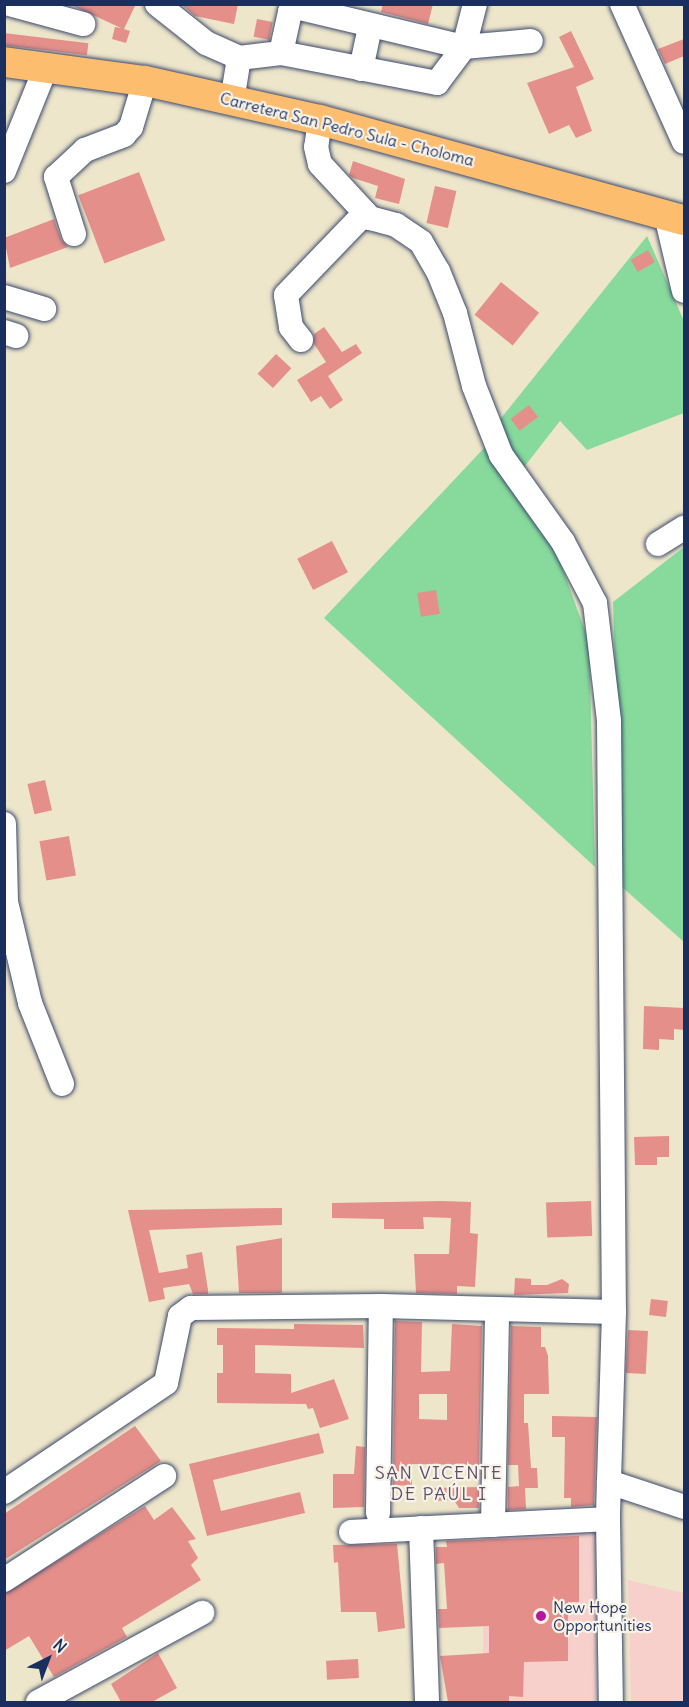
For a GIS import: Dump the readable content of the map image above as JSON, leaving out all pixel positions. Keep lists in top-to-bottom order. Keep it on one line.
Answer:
{"streets":{"main road":["Carretera San Pedro Sula - Choloma"]},"districts":["SAN VICENTE DE PAÚL I"],"places":["New Hope Opportunities"],"north":"top right"}
